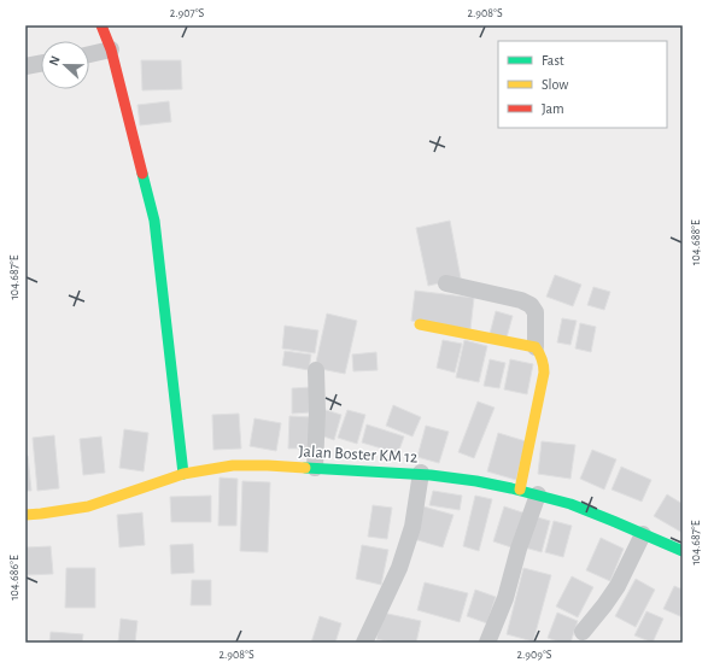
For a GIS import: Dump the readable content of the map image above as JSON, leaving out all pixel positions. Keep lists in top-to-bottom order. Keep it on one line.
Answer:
{"streets":{"street":["Jalan Boster KM 12"]},"legend":["Fast","Slow","Jam"],"north":"left","coordinates":["2.907°S","2.908°S","104.688°E","104.687°E","104.686°E","2.909°S"]}
